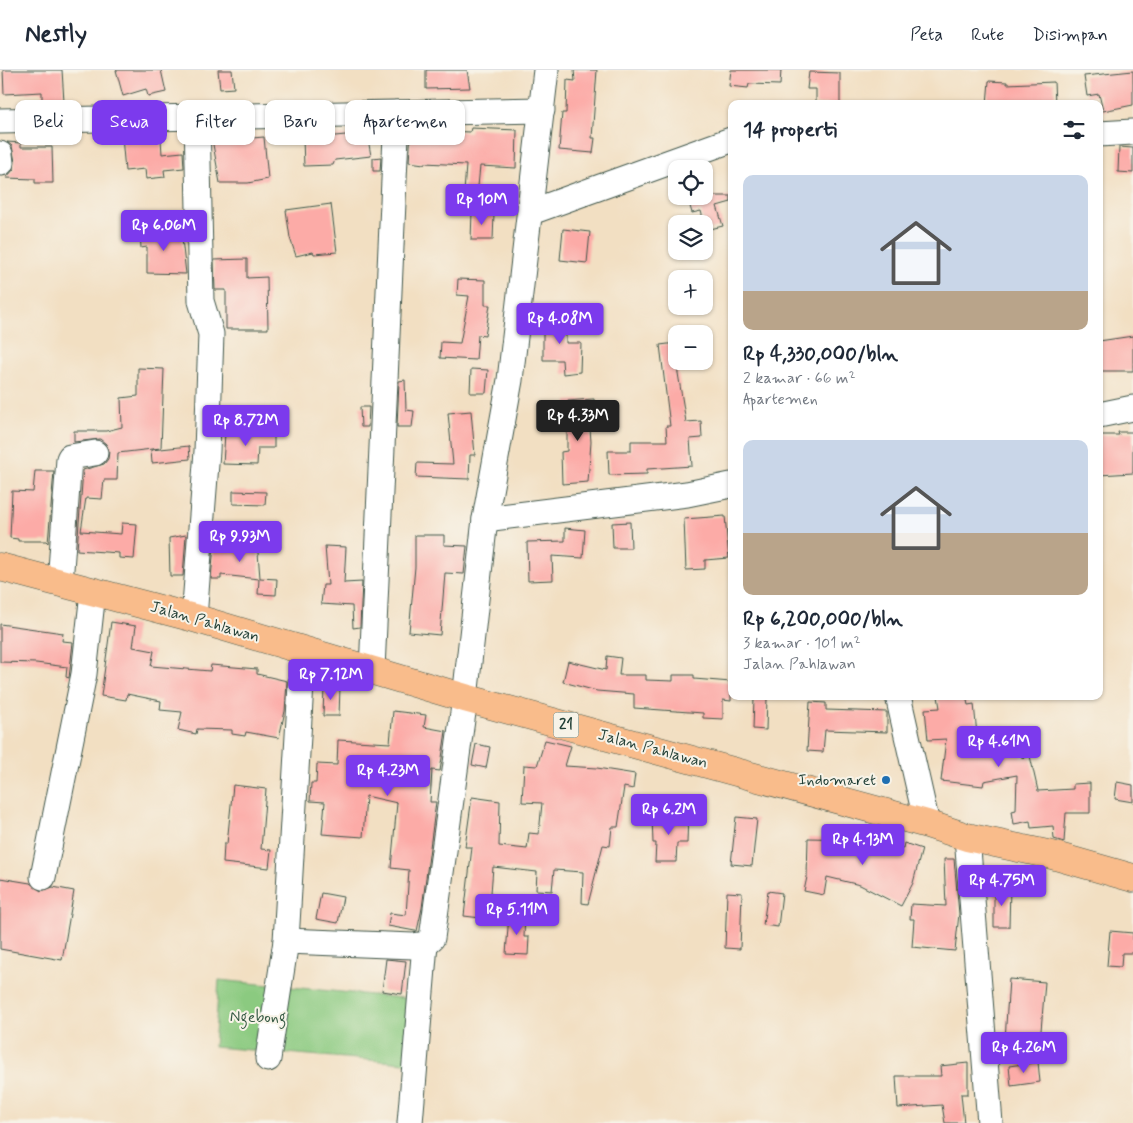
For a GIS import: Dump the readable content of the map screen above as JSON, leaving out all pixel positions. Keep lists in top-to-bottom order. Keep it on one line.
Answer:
{"streets":{"highway":["Jalan Pahlawan","21"]},"parks":["Ngebong"],"places":["Indomaret"],"page":{"header":"Nestly","nav":["Peta","Rute","Disimpan"],"chip":["Beli","Sewa","Filter","Baru","Apartemen"],"heading":"14 properti","map_buttons":["+","−"],"list":[{"name":"Rp 4,330,000/bln","note":"2 kamar · 66 m² · Apartemen"},{"name":"Rp 6,200,000/bln","note":"3 kamar · 101 m² · Jalan Pahlawan"}],"price":["Rp 10M","Rp 6.06M","Rp 4.08M","Rp 4.33M","Rp 8.72M","Rp 9.93M","Rp 7.12M","Rp 4.61M","Rp 4.23M","Rp 6.2M","Rp 4.13M","Rp 4.75M","Rp 5.11M","Rp 4.26M"]}}
